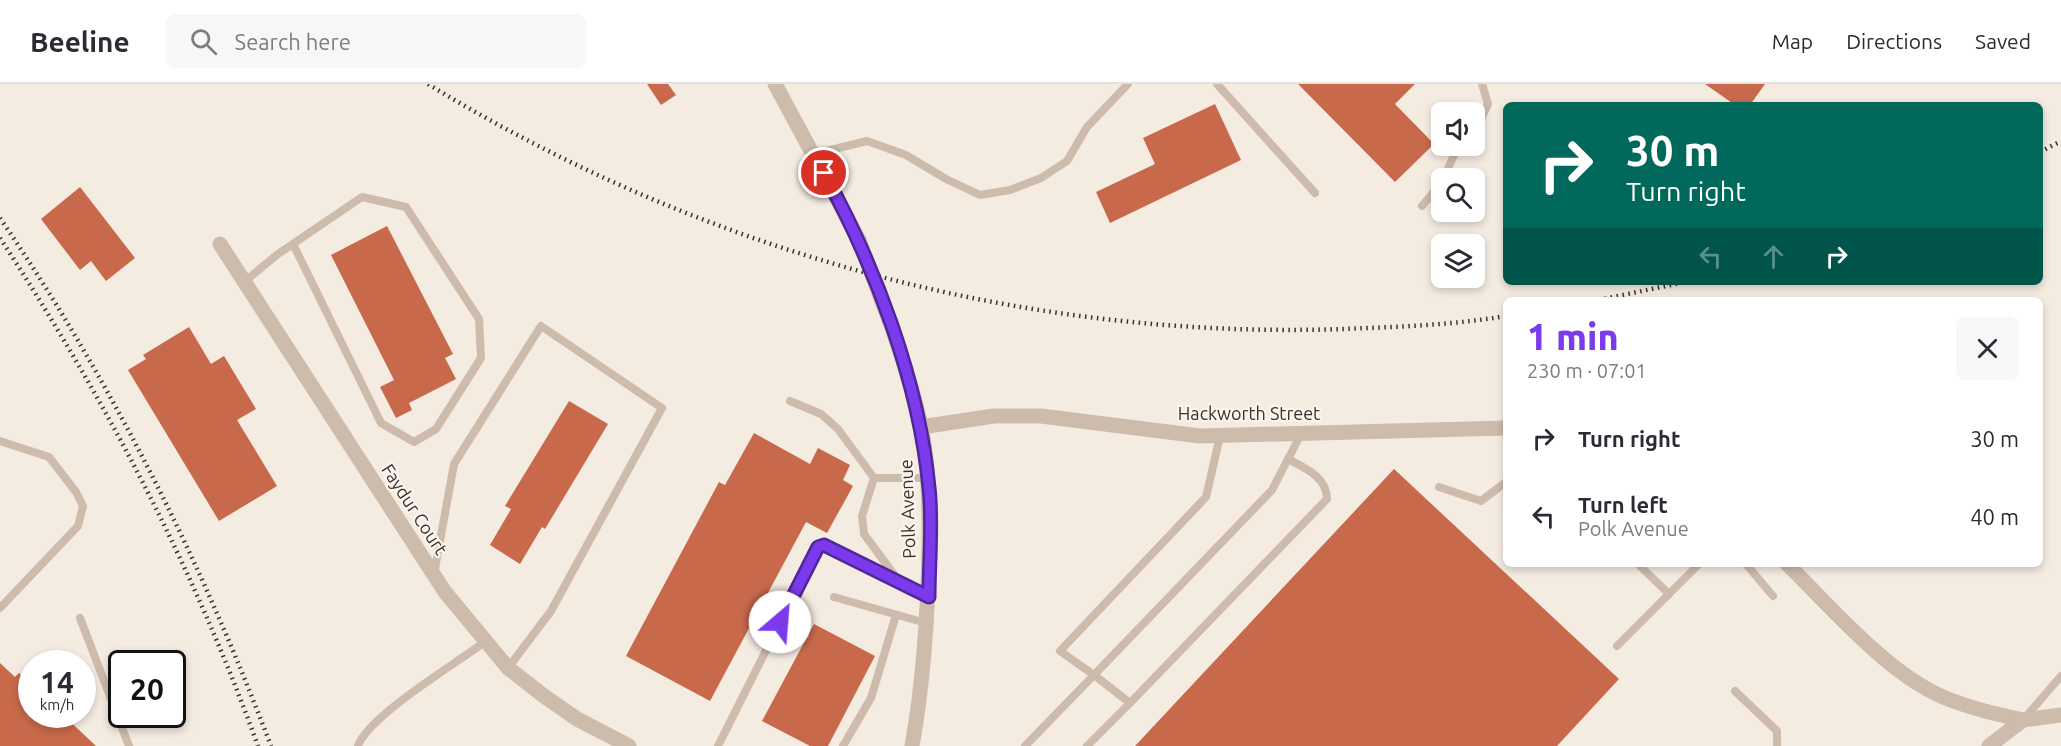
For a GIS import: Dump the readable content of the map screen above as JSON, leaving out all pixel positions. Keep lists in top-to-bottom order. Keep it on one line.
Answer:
{"streets":{"street":["Hackworth Street","Faydur Court","Polk Avenue"]},"crossings":[["Hackworth Street","Polk Avenue"]],"page":{"header":"Beeline","search":"Search here","nav":["Map","Directions","Saved"],"turn":["30 m","Turn right"],"heading":["1 min","230 m · 07:01"],"list":[{"name":"Turn right","value":"30 m"},{"name":"Turn left","note":"Polk Avenue","value":"40 m"}],"speed":"14 km/h","limit":"20"}}
